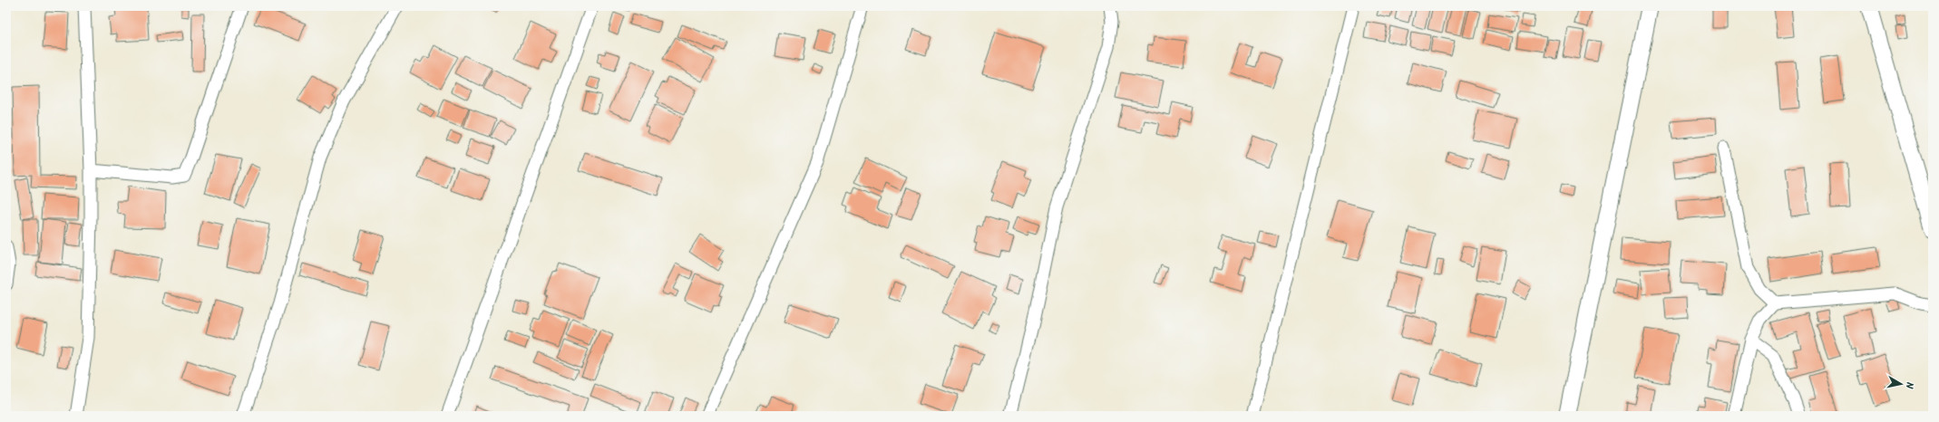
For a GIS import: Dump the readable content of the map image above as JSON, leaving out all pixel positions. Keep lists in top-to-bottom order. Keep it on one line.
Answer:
{"north":"right"}
